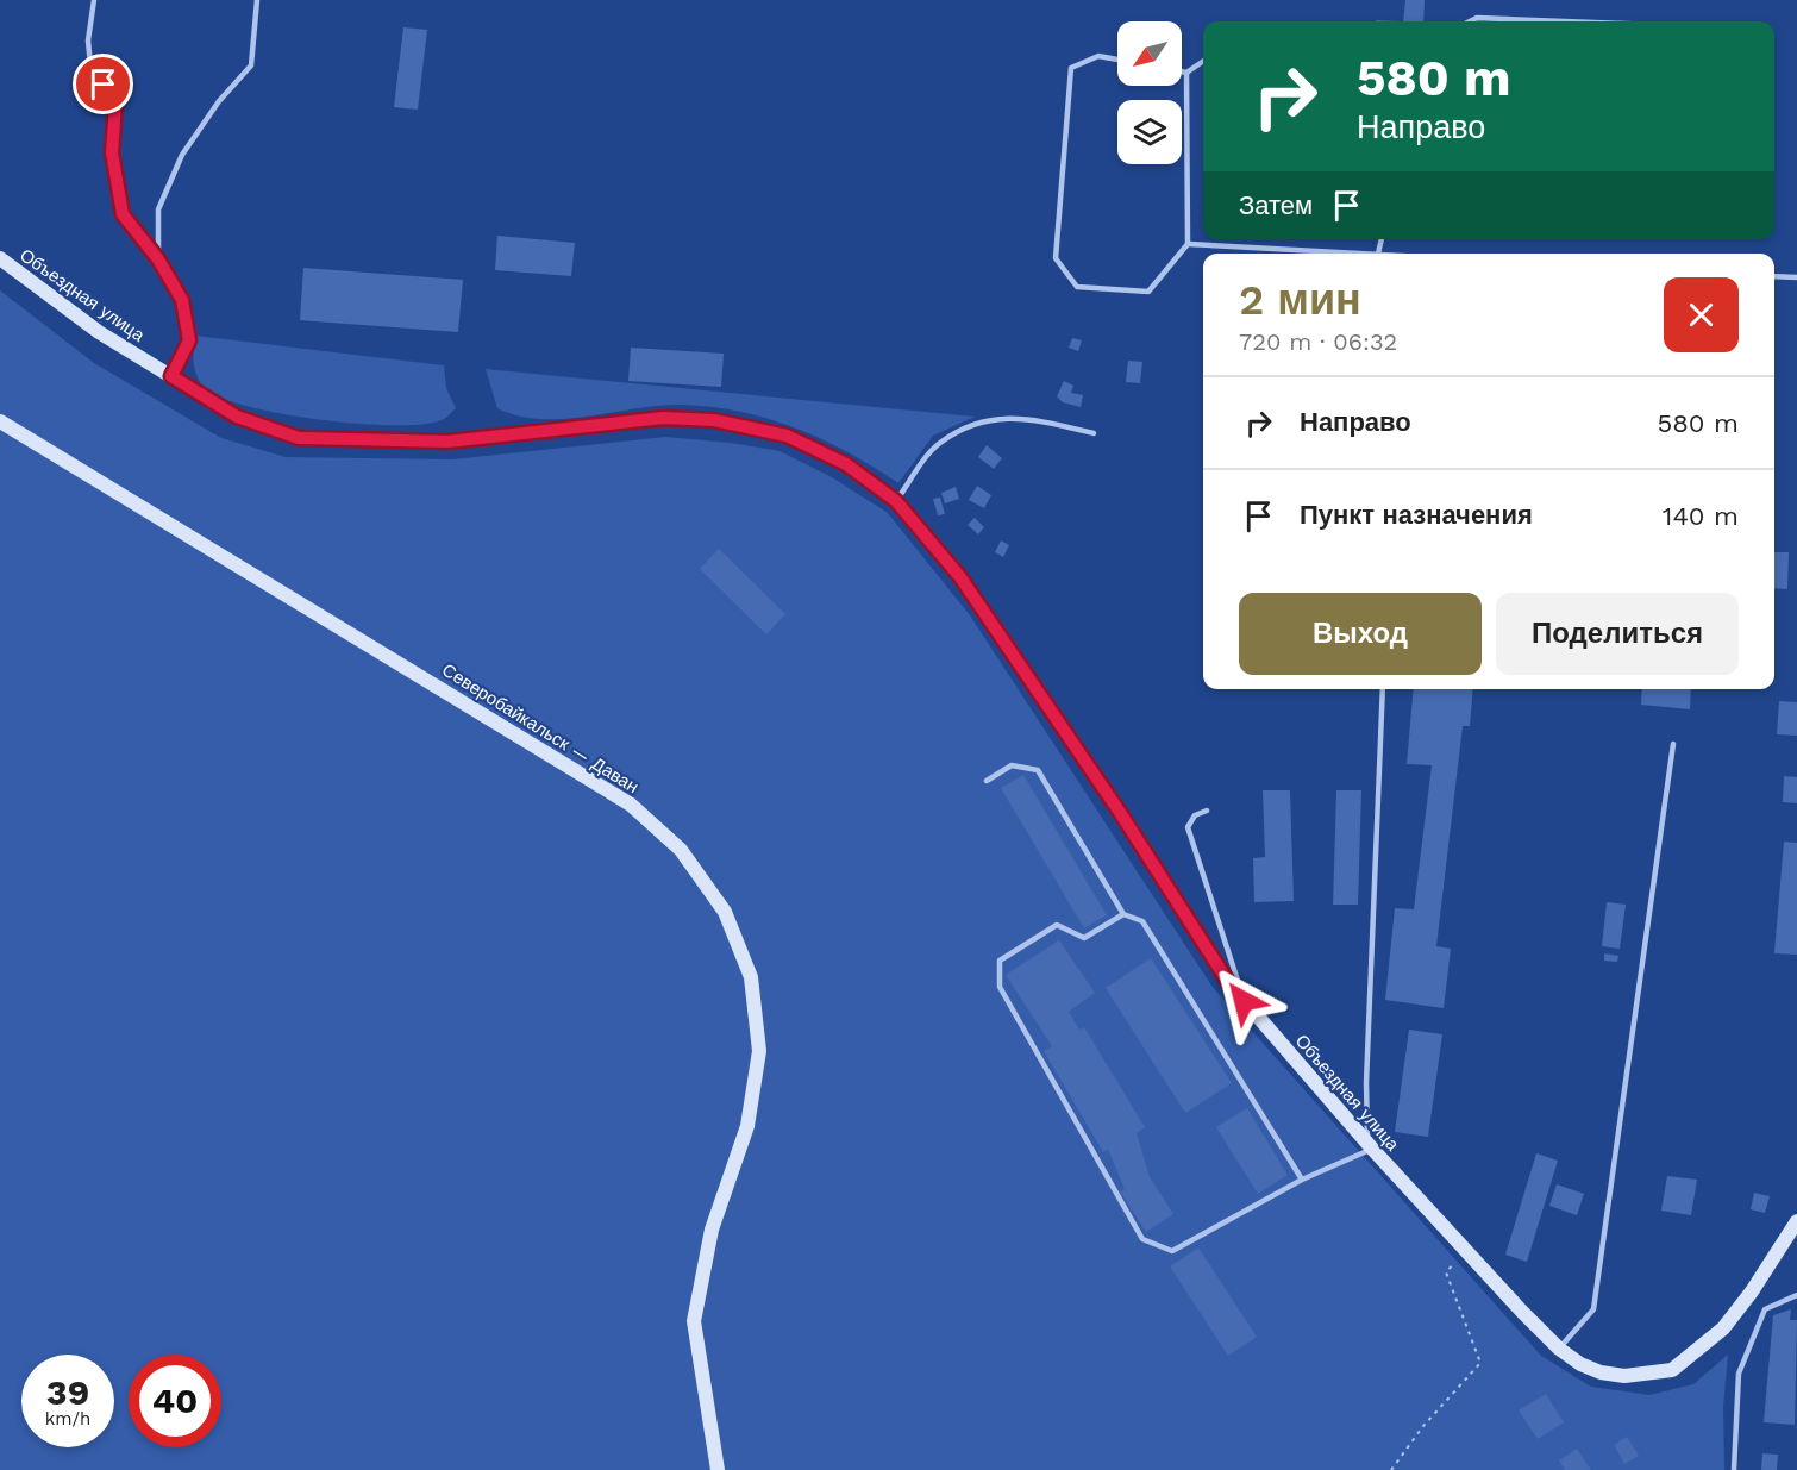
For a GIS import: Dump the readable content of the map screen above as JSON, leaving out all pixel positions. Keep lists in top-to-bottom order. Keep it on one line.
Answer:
{"streets":{"street":["Объездная улица","Северобайкальск — Даван"]},"north":"bottom left","page":{"turn":["580 m","Направо"],"then":"Затем","heading":["2 мин","720 m · 06:32"],"list":[{"name":"Направо","value":"580 m"},{"name":"Пункт назначения","value":"140 m"}],"buttons":["Выход","Поделиться"],"speed":"39 km/h","limit":"40"}}
